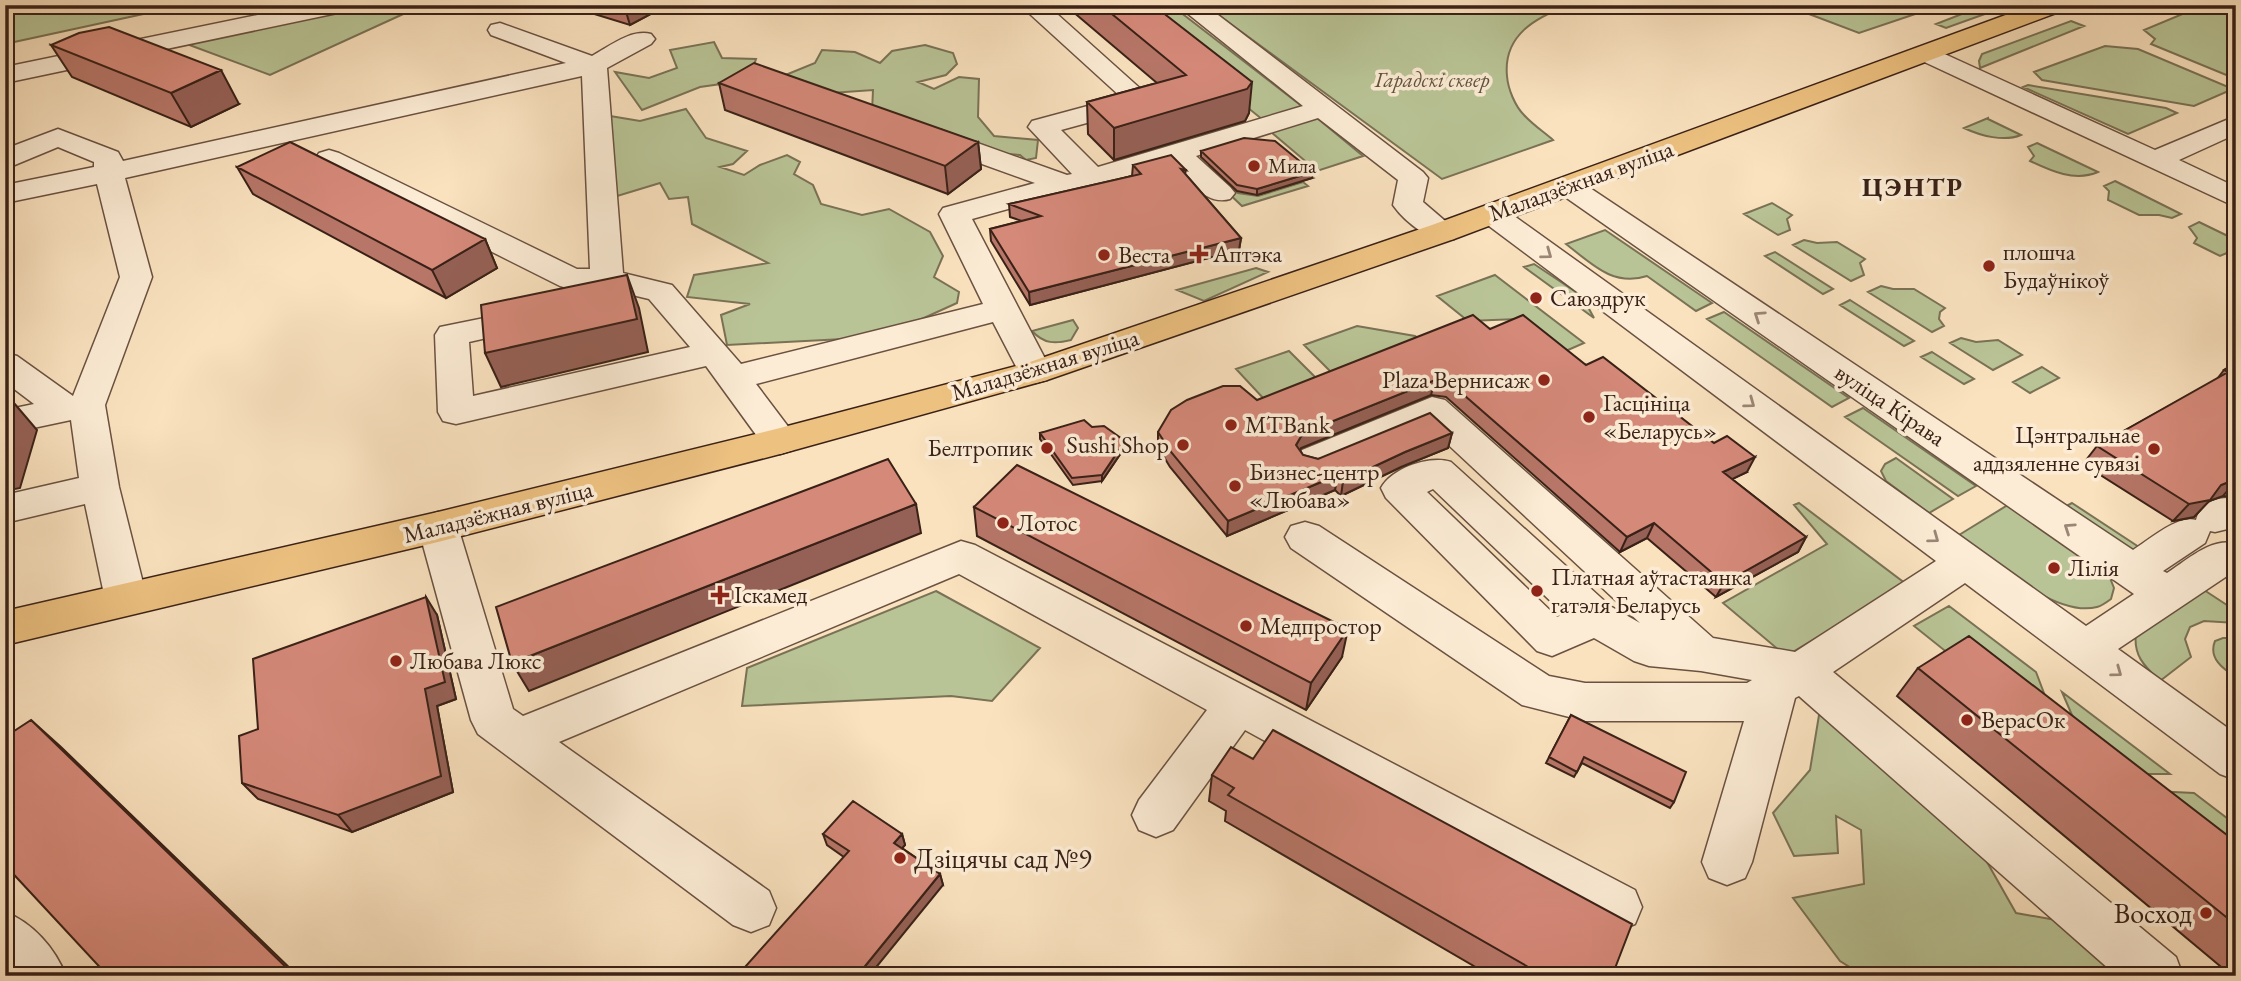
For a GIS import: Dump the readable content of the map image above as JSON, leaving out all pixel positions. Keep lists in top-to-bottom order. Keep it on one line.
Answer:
{"streets":{"main road":["Маладзёжная вуліца"],"street":["вуліца Кірава"]},"crossings":[["Маладзёжная вуліца","вуліца Кірава"]],"districts":["ЦЭНТР"],"parks":["Гарадскі сквер"],"places":{"other":["Мила","Веста","плошча Будаўнікоў","Саюздрук","Plaza Вернисаж","Гасцініца «Беларусь»","MTBank","Sushi Shop","Белтропик","Цэнтральнае аддзяленне сувязі","Бизнес-центр «Любава»","Лотос","Лілія","Платная аўтастаянка гатэля Беларусь","Медпростор","Любава Люкс","ВерасОк","Дзіцячы сад №9","Восход"],"health":["Аптэка","Іскамед"]}}
